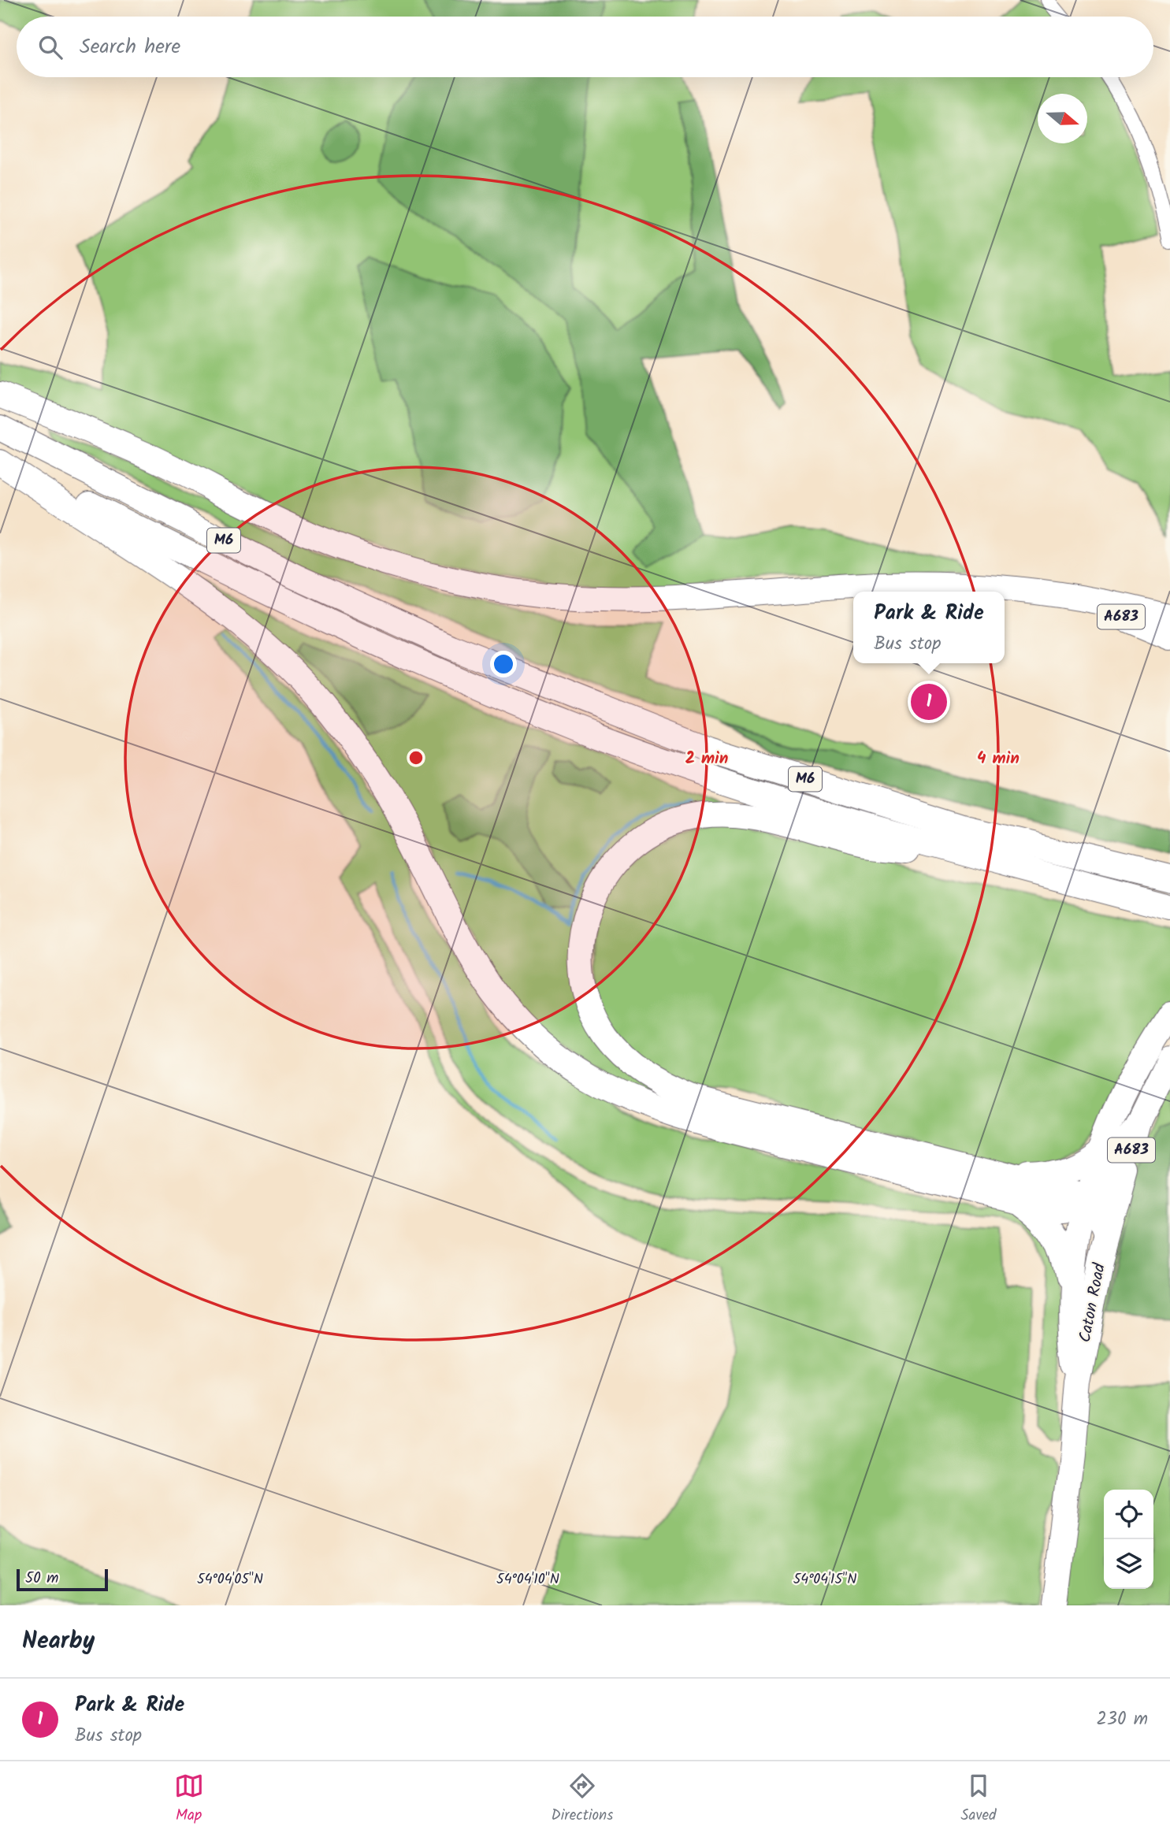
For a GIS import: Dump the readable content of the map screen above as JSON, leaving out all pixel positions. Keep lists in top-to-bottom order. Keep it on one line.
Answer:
{"streets":{"highway":["M6","A683","Caton Road"]},"crossings":[["A683","Caton Road"]],"scale_bar":"50 m","north":"right","page":{"search":"Search here","popup":["Park & Ride","Bus stop"],"pins":"1","scale":"50 m","heading":"Nearby","list":[{"mark":"1","name":"Park & Ride","note":"Bus stop","value":"230 m"}],"nav":["Map","Directions","Saved"]},"coordinates":["54°04'05\"N","54°04'10\"N","54°04'15\"N"],"rings":["2 min","4 min"]}
